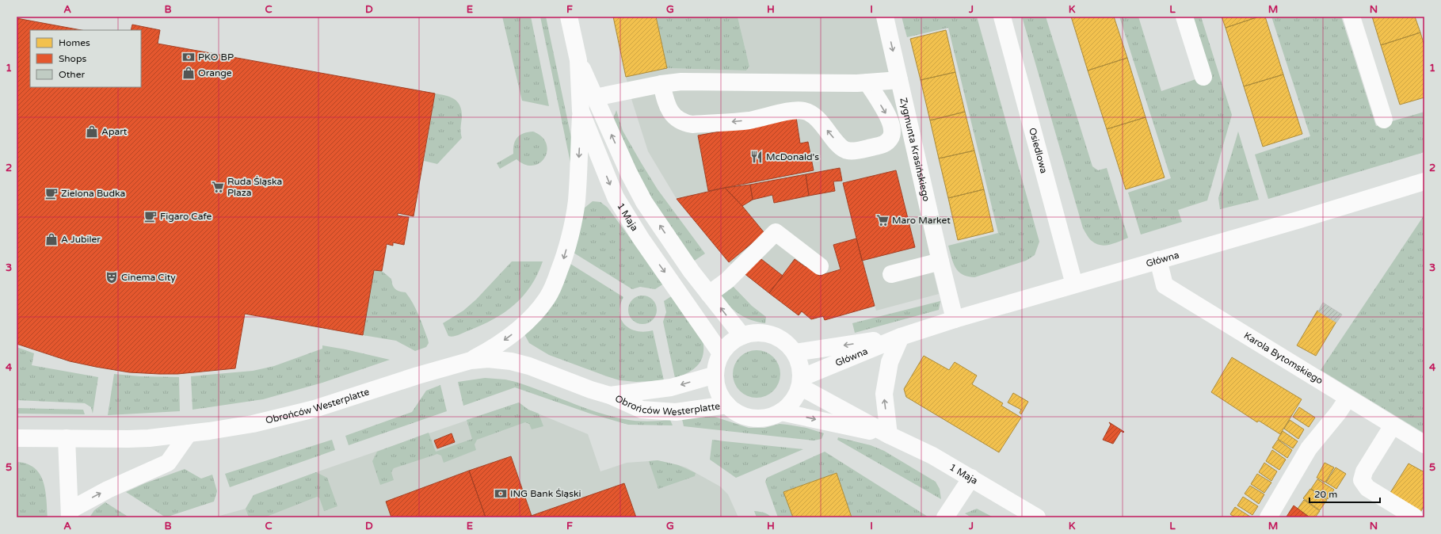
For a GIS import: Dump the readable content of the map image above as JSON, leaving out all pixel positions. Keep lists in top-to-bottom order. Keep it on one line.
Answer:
{"streets":{"street":["Zygmunta Krasińskiego","Osiedlowa","1 Maja","Główna","Karola Bytomskiego","Obrońców Westerplatte"]},"crossings":[["Zygmunta Krasińskiego","Główna"],["Osiedlowa","Główna"],["1 Maja","Główna"],["1 Maja","Obrońców Westerplatte"],["Główna","Karola Bytomskiego"],["Główna","Obrońców Westerplatte"]],"places":{"bank":["PKO BP","ING Bank Śląski"],"shop":["Orange","Apart","A Jubiler"],"restaurant":["McDonald's"],"supermarket":["Ruda Śląska Plaza","Maro Market"],"cafe":["Zielona Budka","Figaro Cafe"],"theatre":["Cinema City"]},"legend":["Homes","Shops","Other"],"scale_bar":"20 m","grid":{"columns":["A","B","C","D","E","F","G","H","I","J","K","L","M","N"],"rows":["1","2","3","4","5"]}}
